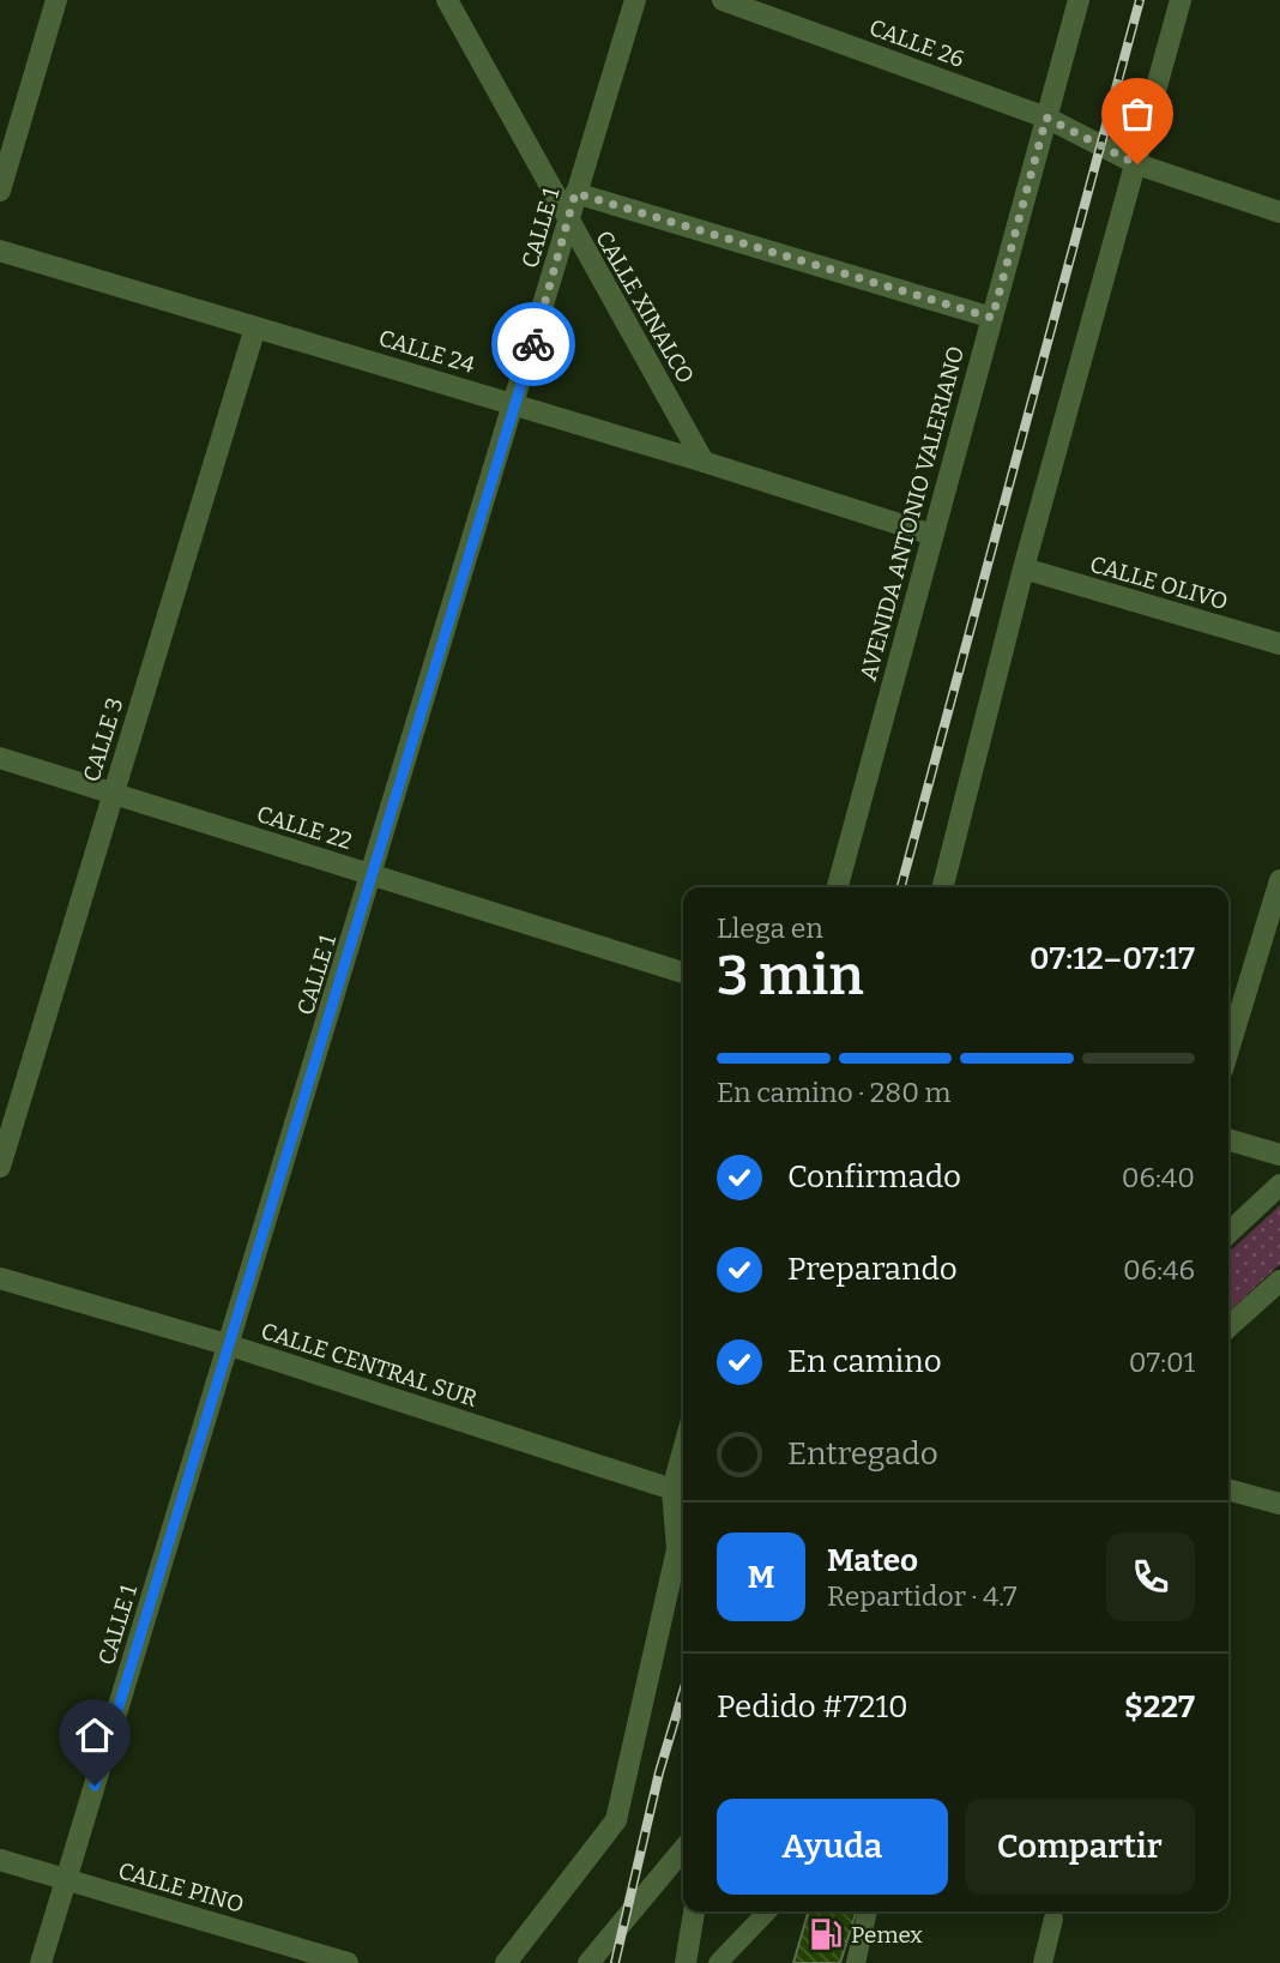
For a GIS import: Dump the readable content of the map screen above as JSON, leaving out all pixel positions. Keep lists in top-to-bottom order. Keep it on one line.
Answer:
{"streets":{"street":["CALLE 26","CALLE 1","CALLE XINALCO","CALLE 24","AVENIDA ANTONIO VALERIANO","CALLE OLIVO","CALLE 3","CALLE 22","CALLE CENTRAL SUR","CALLE PINO"]},"crossings":[["CALLE 26","AVENIDA ANTONIO VALERIANO"],["CALLE 1","CALLE XINALCO"],["CALLE 1","CALLE 24"],["CALLE 1","CALLE 22"],["CALLE 1","CALLE CENTRAL SUR"],["CALLE 1","CALLE PINO"],["CALLE XINALCO","CALLE 24"],["CALLE 24","AVENIDA ANTONIO VALERIANO"],["CALLE 24","CALLE 3"],["CALLE 3","CALLE 22"]],"places":{"fuel station":["Pemex"]},"page":{"heading":["3 min","Llega en","07:12–07:17"],"panel":["Mateo","Repartidor · 4.7","Pedido #7210","$227"],"bar":"En camino · 280 m","list":[["Confirmado","06:40"],["Preparando","06:46"],["En camino","07:01"],"Entregado"],"round":"M","buttons":["Ayuda","Compartir"]}}
